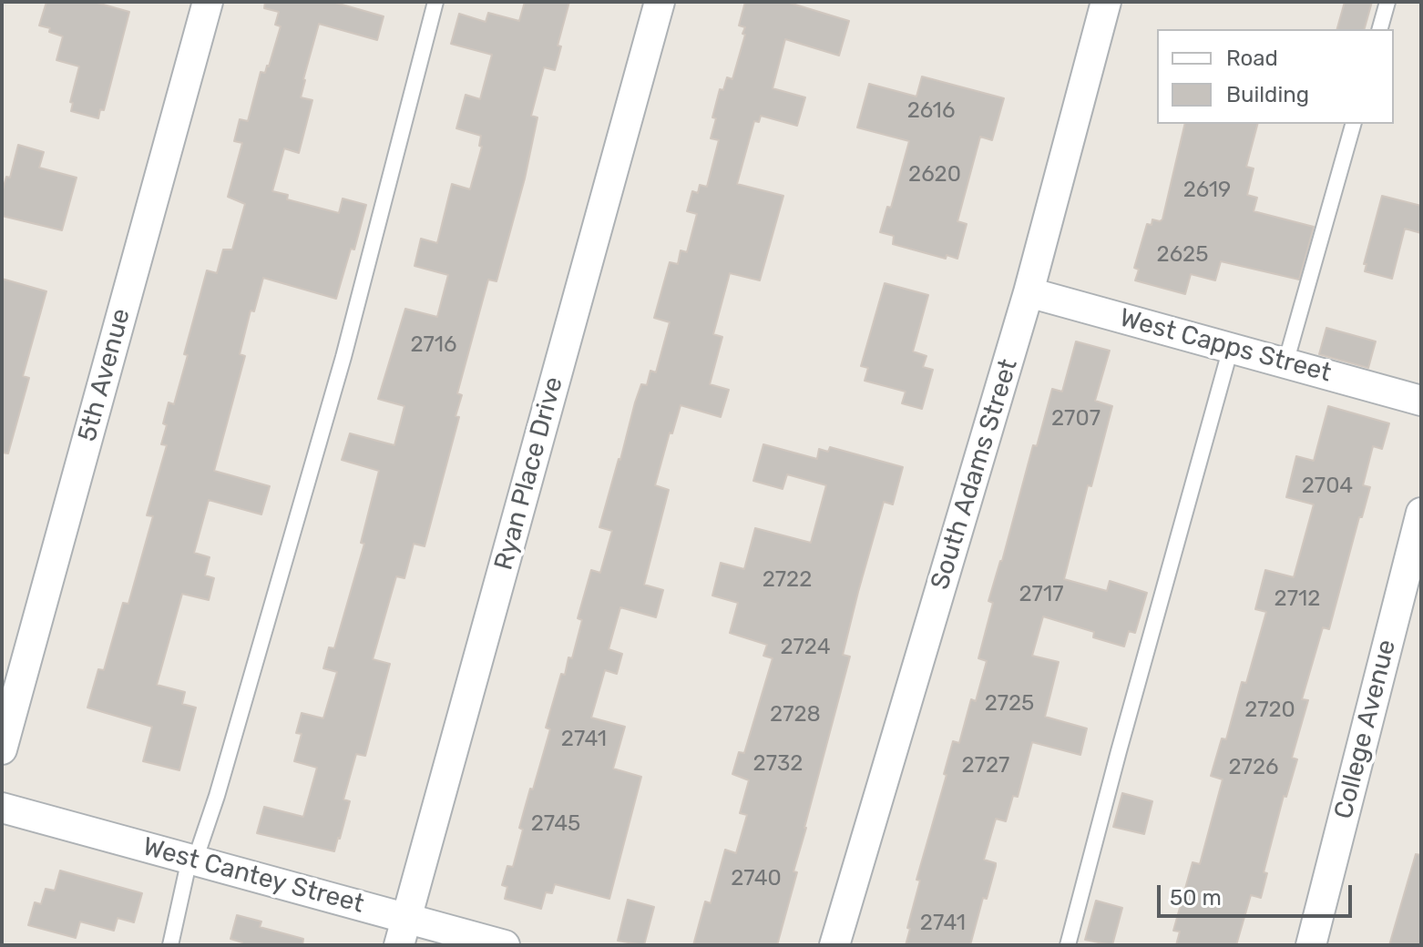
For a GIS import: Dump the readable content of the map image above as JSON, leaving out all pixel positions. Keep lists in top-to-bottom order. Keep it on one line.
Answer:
{"streets":{"street":["West Capps Street","5th Avenue","Ryan Place Drive","South Adams Street","College Avenue","West Cantey Street"]},"crossings":[["West Capps Street","South Adams Street"],["Ryan Place Drive","West Cantey Street"]],"house_numbers":["2616","2620","2619","2625","2716","2707","2704","2722","2717","2712","2724","2725","2720","2728","2741","2732","2727","2726","2745","2740","2741"],"legend":["Road","Building"],"scale_bar":"50 m"}
